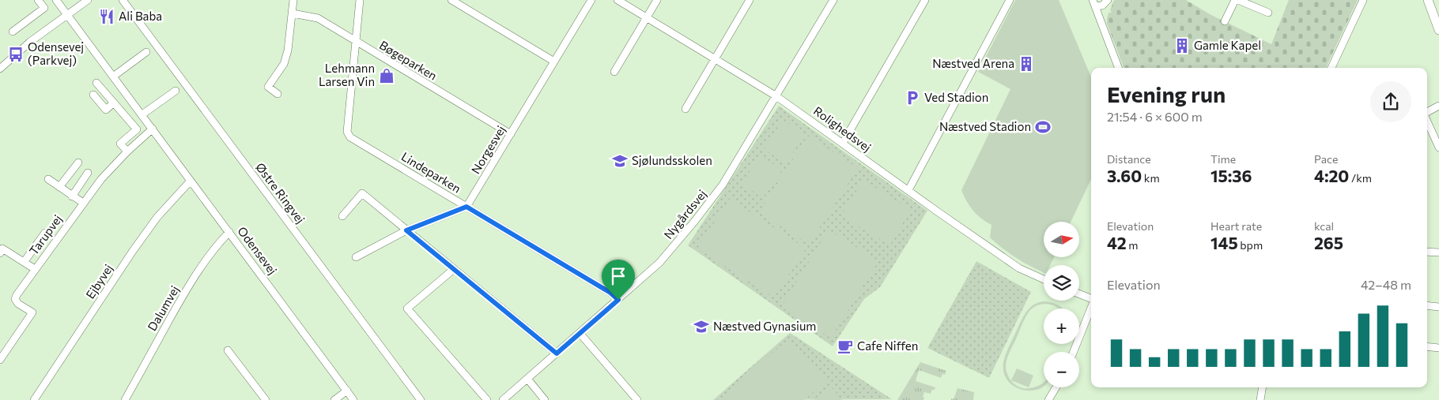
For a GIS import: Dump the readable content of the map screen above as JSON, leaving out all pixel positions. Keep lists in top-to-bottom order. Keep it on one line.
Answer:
{"streets":{"street":["Bøgeparken","Rolighedsvej","Norgesvej","Lindeparken","Østre Ringvej","Nygårdsvej","Tarupvej","Odensevej","Ejbyvej","Dalumvej"]},"crossings":[["Bøgeparken","Norgesvej"],["Bøgeparken","Lindeparken"],["Rolighedsvej","Nygårdsvej"],["Norgesvej","Lindeparken"],["Lindeparken","Nygårdsvej"],["Tarupvej","Odensevej"],["Odensevej","Ejbyvej"],["Odensevej","Dalumvej"]],"places":{"restaurant":["Ali Baba"],"building":["Gamle Kapel","Næstved Arena"],"bus stop":["Odensevej (Parkvej)"],"shop":["Lehmann Larsen Vin"],"parking":["Ved Stadion"],"sports":["Næstved Stadion"],"school or university":["Sjølundsskolen","Næstved Gynasium"],"cafe":["Cafe Niffen"]},"north":"right","page":{"heading":["Evening run","21:54 · 6 × 600 m"],"stats":[["Distance","3.60 km"],["Time","15:36"],["Pace","4:20 /km"],["Elevation","42 m"],["Heart rate","145 bpm"],["kcal","265"]],"map_buttons":["+","−"],"chart":["Elevation","42–48 m"]}}
